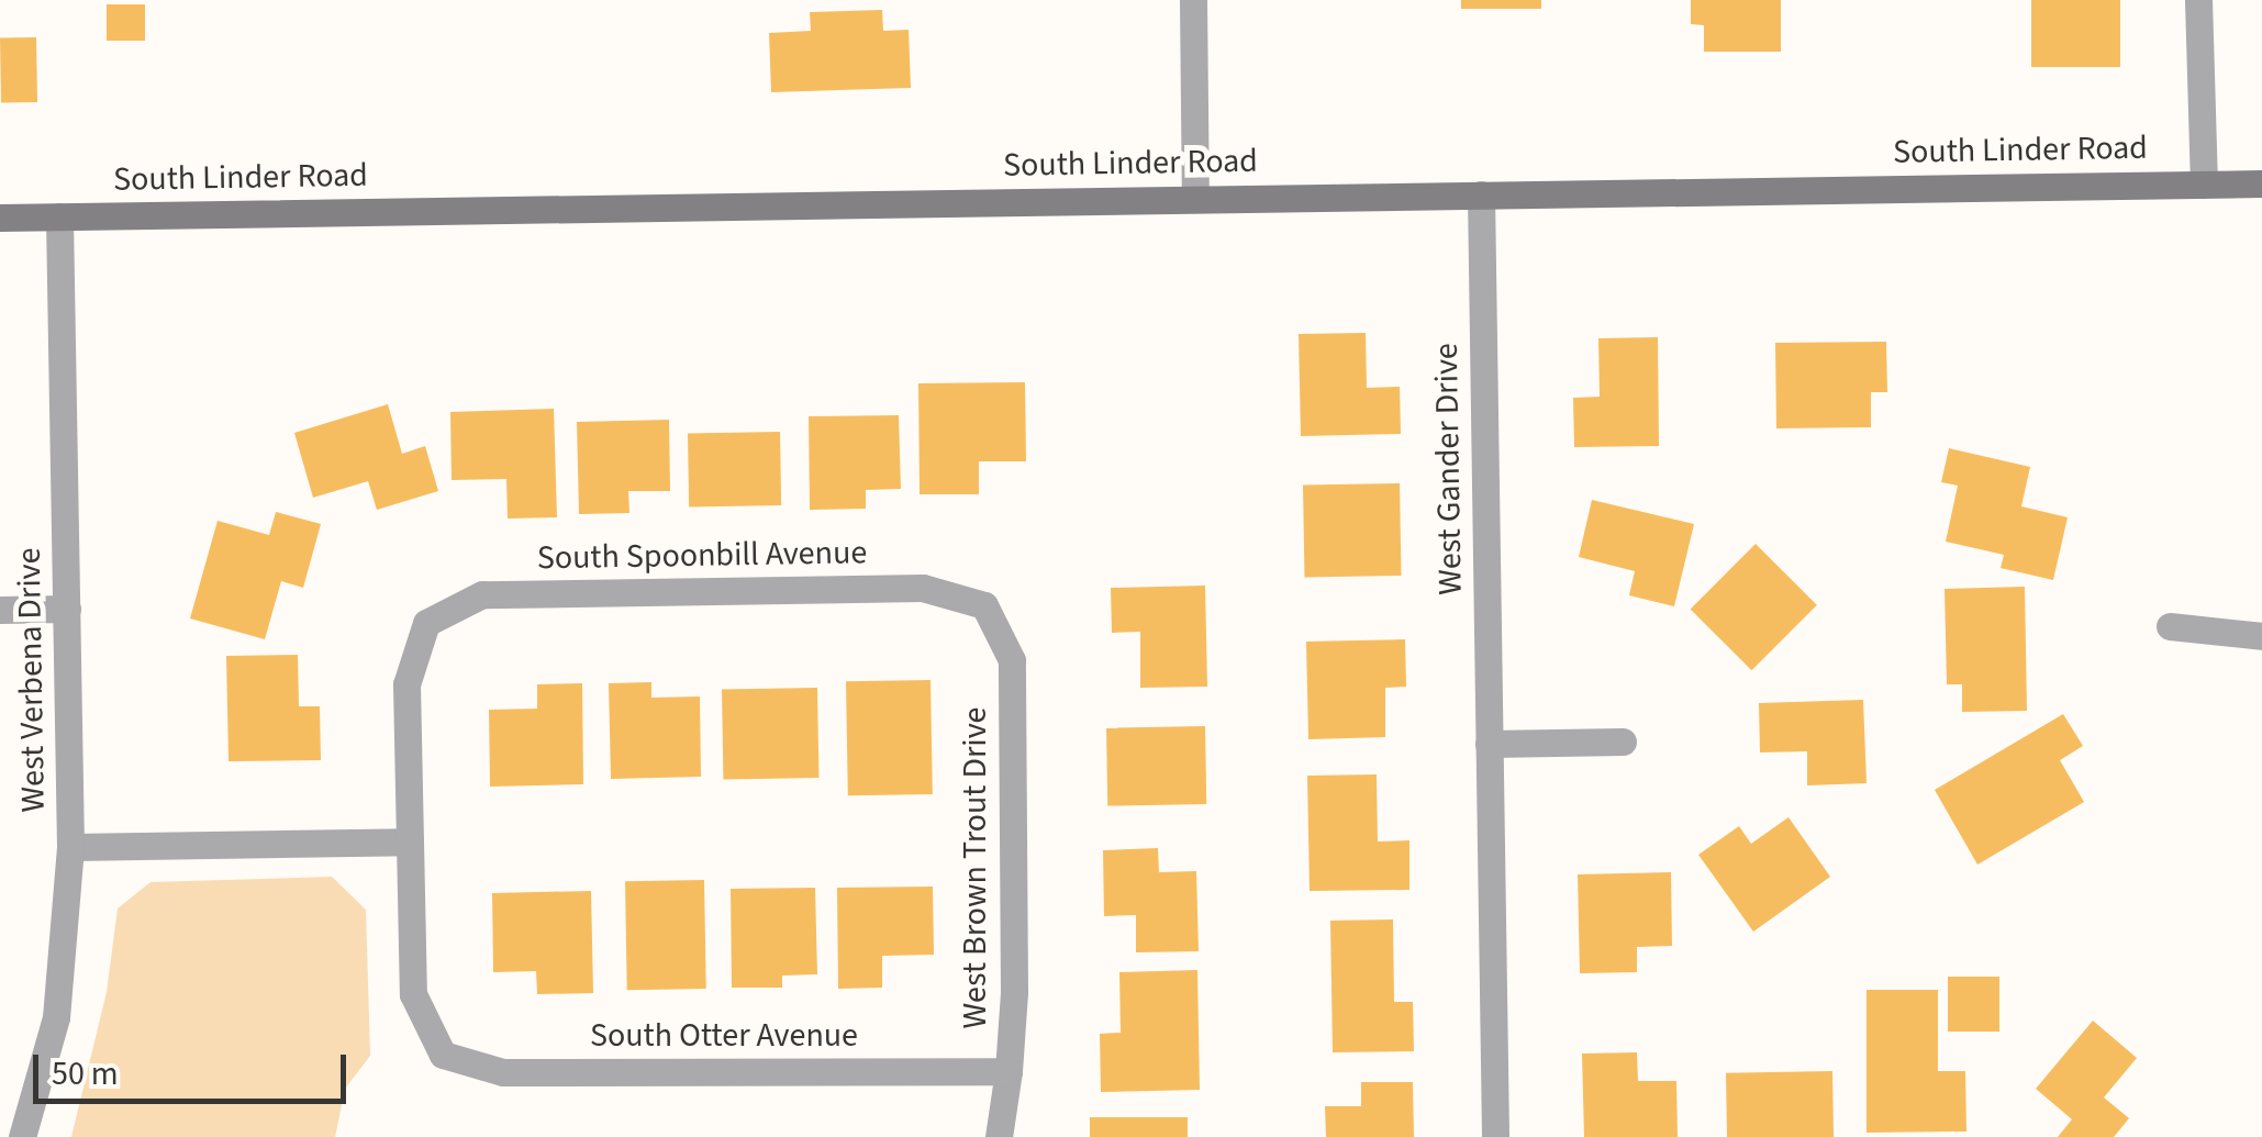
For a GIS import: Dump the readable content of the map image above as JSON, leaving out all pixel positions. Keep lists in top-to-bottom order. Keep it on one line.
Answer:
{"streets":{"street":["South Linder Road","West Gander Drive","South Spoonbill Avenue","West Verbena Drive","West Brown Trout Drive","South Otter Avenue"]},"crossings":[["South Linder Road","West Gander Drive"],["South Linder Road","West Verbena Drive"],["South Spoonbill Avenue","West Brown Trout Drive"],["South Spoonbill Avenue","South Otter Avenue"],["West Brown Trout Drive","South Otter Avenue"]],"scale_bar":"50 m"}
